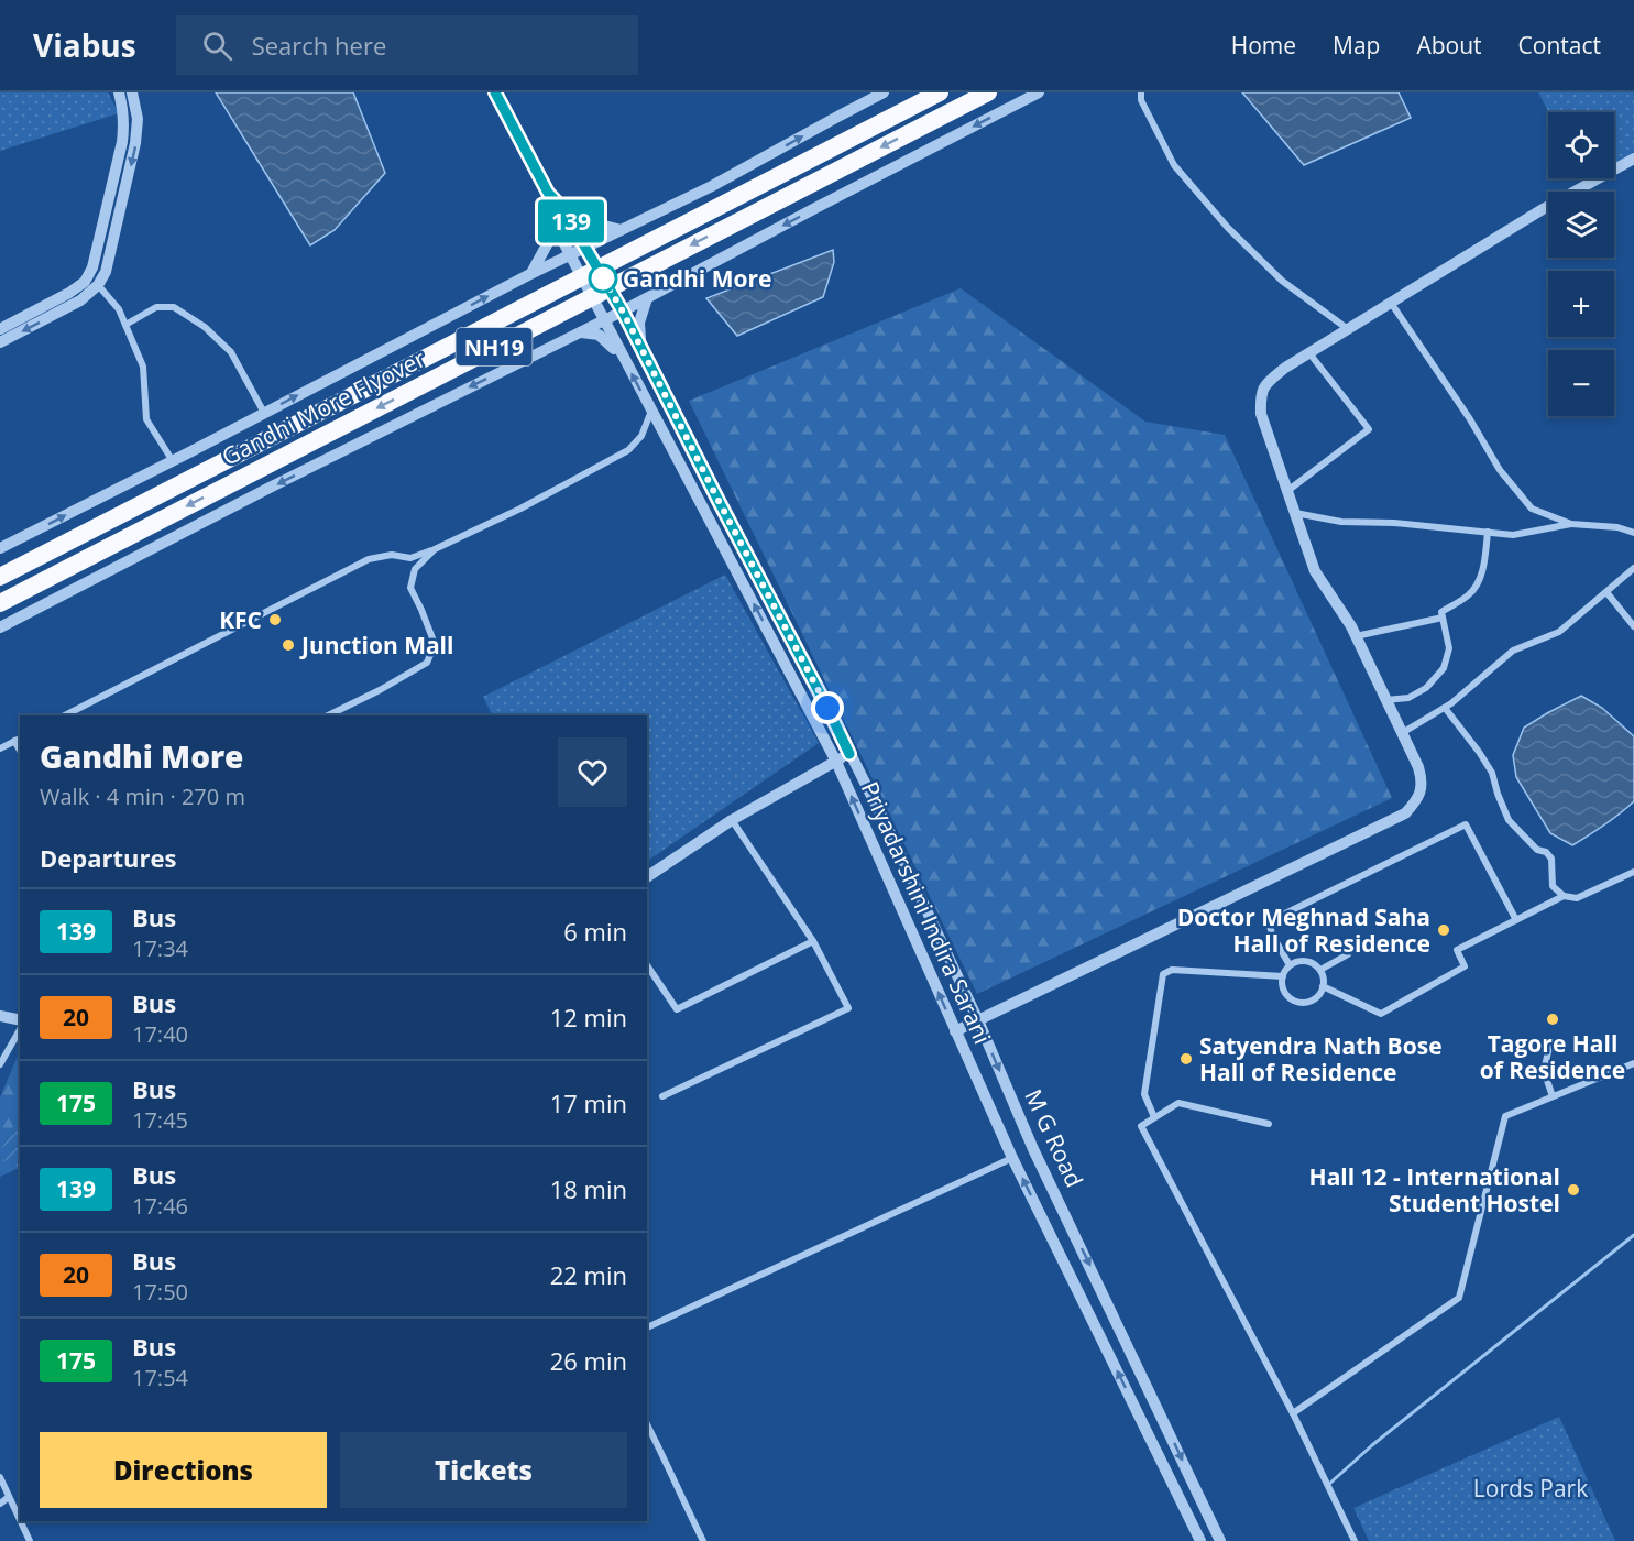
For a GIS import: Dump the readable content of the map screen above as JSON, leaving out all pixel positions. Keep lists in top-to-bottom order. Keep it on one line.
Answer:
{"streets":{"highway":["NH19","Gandhi More Flyover"],"street":["Priyadarshini Indira Sarani","M G Road"]},"crossings":[["Priyadarshini Indira Sarani","M G Road"]],"one_way":["M G Road"],"parks":["Lords Park"],"places":["Gandhi More","KFC","Junction Mall","Doctor Meghnad Saha Hall of Residence","Tagore Hall of Residence","Satyendra Nath Bose Hall of Residence","Hall 12 - International Student Hostel"],"lines":["bus line 139"],"page":{"header":"Viabus","search":"Search here","nav":["Home","Map","About","Contact"],"on_map":"139","map_buttons":["+","−"],"heading":[["Gandhi More","Walk · 4 min · 270 m"],"Departures"],"list":[{"mark":"139","name":"Bus","note":"17:34","value":"6 min"},{"mark":"20","name":"Bus","note":"17:40","value":"12 min"},{"mark":"175","name":"Bus","note":"17:45","value":"17 min"},{"mark":"139","name":"Bus","note":"17:46","value":"18 min"},{"mark":"20","name":"Bus","note":"17:50","value":"22 min"},{"mark":"175","name":"Bus","note":"17:54","value":"26 min"}],"buttons":["Directions","Tickets"]}}
